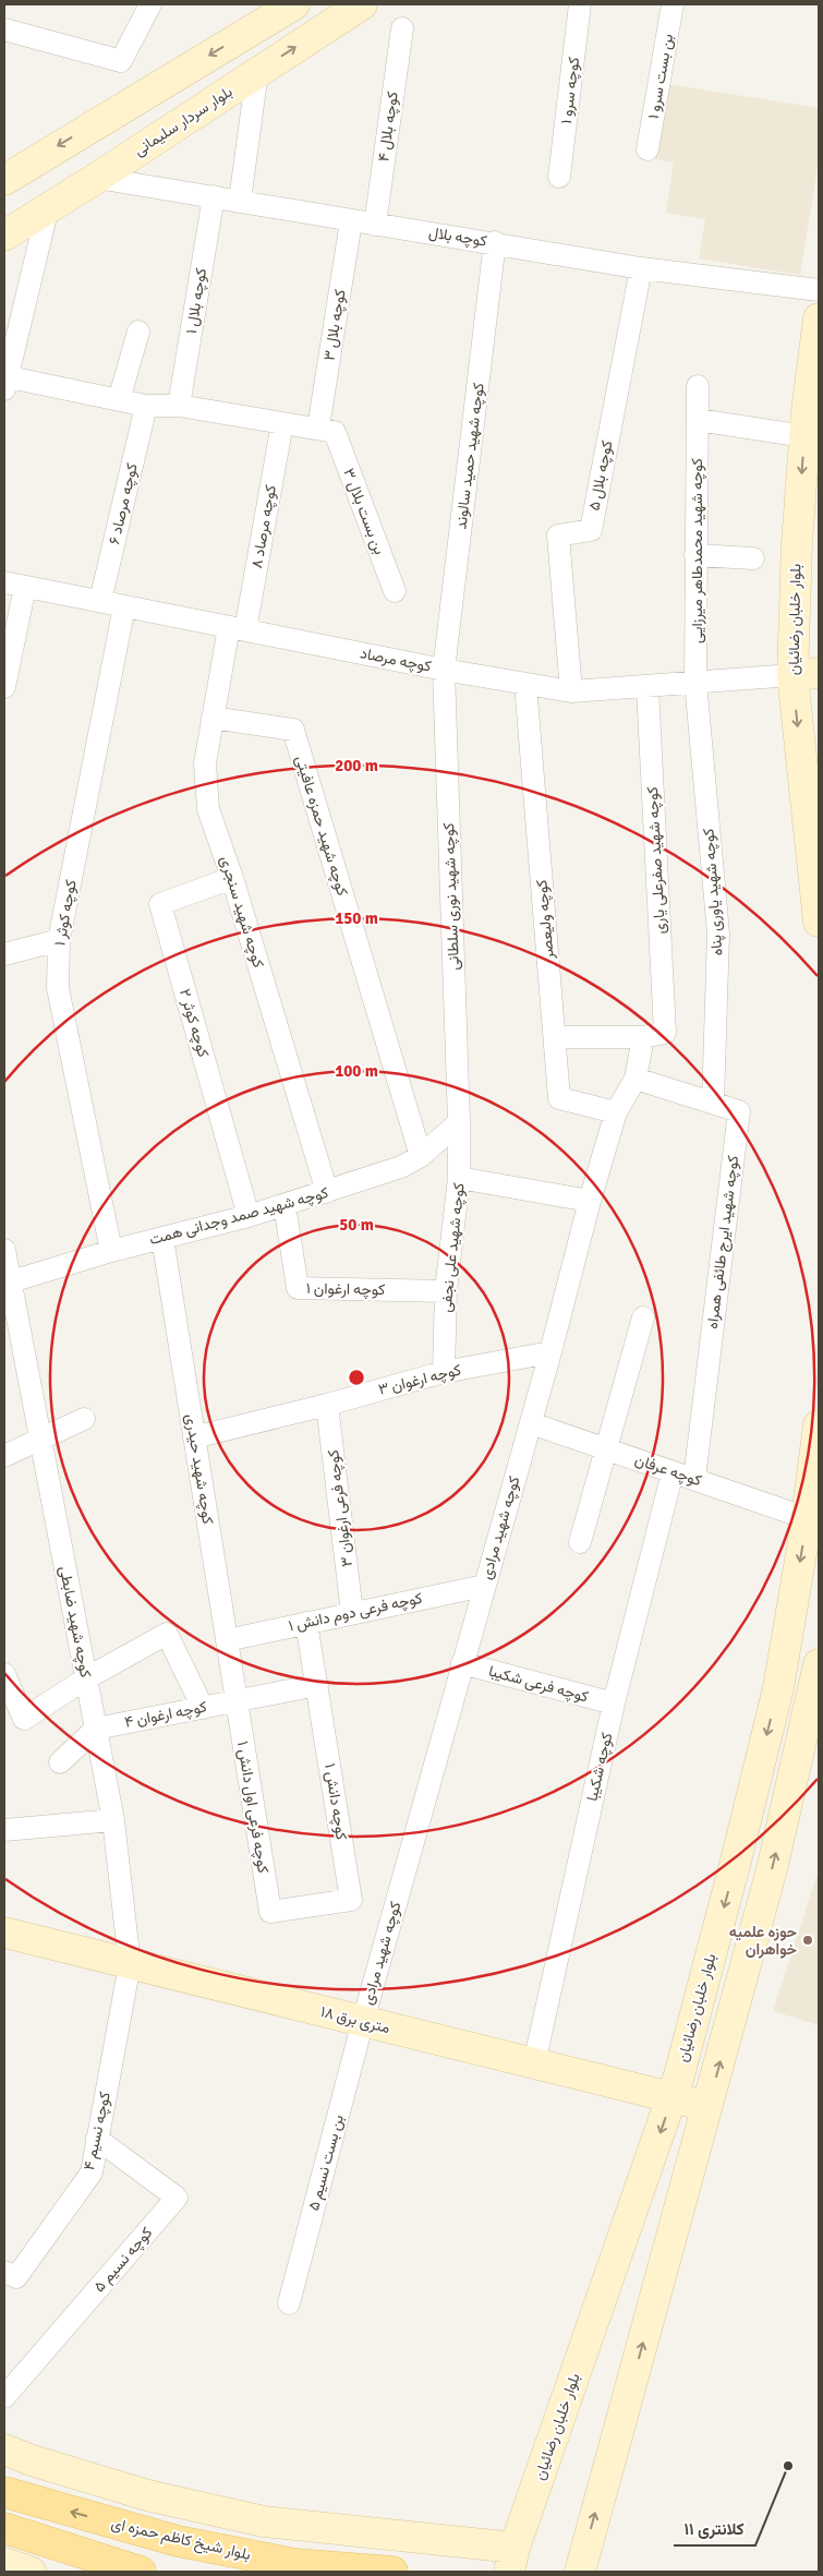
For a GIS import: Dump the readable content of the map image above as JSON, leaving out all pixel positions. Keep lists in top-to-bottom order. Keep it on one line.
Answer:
{"streets":{"main road":["بلوار سردار سلیمانی","بلوار خلبان رضائیان","۱۸ متری برق","بلوار شیخ کاظم حمزه ای"],"street":["بن بست سرو ۱","کوچه سرو ۱","کوچه بلال ۴","کوچه بلال","کوچه بلال ۱","کوچه بلال ۳","کوچه شهید حمید سالوند","کوچه بلال ۵","کوچه مرصاد ۶","بن بست بلال ۳","کوچه مرصاد ۸","کوچه شهید محمدطاهر میرزایی","کوچه مرصاد","کوچه شهید حمزه عافیتی","کوچه شهید صفرعلی یاری","کوچه شهید یاوری پناه","کوچه شهید نوری سلطانی","کوچه شهید سنجری","کوچه کوثر ۱","کوچه ولیعصر","کوچه کوثر ۲","کوچه شهید صمد وجدانی همت","کوچه شهید ایرج طائفی همراه","کوچه شهید علی نجفی","کوچه ارغوان ۱","کوچه ارغوان ۳","کوچه شهید حیدری","کوچه عرفان","کوچه فرعی ارغوان ۳","کوچه شهید مرادی","کوچه فرعی دوم دانش ۱","کوچه شهید ضابطی","کوچه فرعی شکیبا","کوچه ارغوان ۴","کوچه شکیبا","کوچه دانش ۱","کوچه فرعی اول دانش ۱","کوچه نسیم ۴","بن بست نسیم ۵","کوچه نسیم ۵"]},"crossings":[["بلوار سردار سلیمانی","کوچه بلال"],["کوچه بلال ۴","کوچه بلال"],["کوچه بلال","کوچه بلال ۱"],["کوچه بلال","کوچه بلال ۳"],["کوچه بلال","کوچه شهید حمید سالوند"],["کوچه بلال","کوچه بلال ۵"],["کوچه بلال ۳","بن بست بلال ۳"],["کوچه شهید حمید سالوند","کوچه مرصاد"],["کوچه شهید حمید سالوند","کوچه شهید نوری سلطانی"],["کوچه بلال ۵","کوچه مرصاد"],["کوچه مرصاد ۶","کوچه مرصاد"],["کوچه مرصاد ۸","کوچه مرصاد"],["کوچه مرصاد ۸","کوچه شهید سنجری"],["کوچه شهید محمدطاهر میرزایی","کوچه مرصاد"],["کوچه شهید محمدطاهر میرزایی","کوچه شهید یاوری پناه"],["بلوار خلبان رضائیان","کوچه مرصاد"],["بلوار خلبان رضائیان","کوچه عرفان"],["بلوار خلبان رضائیان","۱۸ متری برق"],["کوچه مرصاد","کوچه شهید صفرعلی یاری"],["کوچه مرصاد","کوچه شهید یاوری پناه"],["کوچه مرصاد","کوچه شهید نوری سلطانی"],["کوچه مرصاد","کوچه شهید سنجری"],["کوچه مرصاد","کوچه کوثر ۱"],["کوچه مرصاد","کوچه ولیعصر"],["کوچه شهید حمزه عافیتی","کوچه شهید سنجری"],["کوچه شهید حمزه عافیتی","کوچه شهید صمد وجدانی همت"],["کوچه شهید صفرعلی یاری","کوچه شهید مرادی"],["کوچه شهید یاوری پناه","کوچه شهید ایرج طائفی همراه"],["کوچه شهید نوری سلطانی","کوچه شهید صمد وجدانی همت"],["کوچه شهید نوری سلطانی","کوچه شهید علی نجفی"],["کوچه شهید سنجری","کوچه کوثر ۲"],["کوچه شهید سنجری","کوچه شهید صمد وجدانی همت"],["کوچه کوثر ۱","کوچه شهید صمد وجدانی همت"],["کوچه ولیعصر","کوچه شهید مرادی"],["کوچه کوثر ۲","کوچه شهید صمد وجدانی همت"],["کوچه شهید صمد وجدانی همت","کوچه شهید علی نجفی"],["کوچه شهید صمد وجدانی همت","کوچه ارغوان ۱"],["کوچه شهید صمد وجدانی همت","کوچه شهید حیدری"],["کوچه شهید صمد وجدانی همت","کوچه شهید ضابطی"],["کوچه شهید ایرج طائفی همراه","کوچه عرفان"],["کوچه شهید ایرج طائفی همراه","کوچه شهید مرادی"],["کوچه شهید علی نجفی","کوچه ارغوان ۱"],["کوچه شهید علی نجفی","کوچه ارغوان ۳"],["کوچه ارغوان ۳","کوچه شهید حیدری"],["کوچه ارغوان ۳","کوچه فرعی ارغوان ۳"],["کوچه ارغوان ۳","کوچه شهید مرادی"],["کوچه شهید حیدری","کوچه فرعی دوم دانش ۱"],["کوچه شهید حیدری","کوچه ارغوان ۴"],["کوچه شهید حیدری","کوچه فرعی اول دانش ۱"],["کوچه عرفان","کوچه شهید مرادی"],["کوچه عرفان","کوچه شکیبا"],["کوچه فرعی ارغوان ۳","کوچه فرعی دوم دانش ۱"],["کوچه شهید مرادی","کوچه فرعی دوم دانش ۱"],["کوچه شهید مرادی","کوچه فرعی شکیبا"],["کوچه شهید مرادی","۱۸ متری برق"],["کوچه شهید مرادی","بن بست نسیم ۵"],["کوچه فرعی دوم دانش ۱","کوچه دانش ۱"],["کوچه شهید ضابطی","کوچه ارغوان ۴"],["کوچه شهید ضابطی","۱۸ متری برق"],["کوچه شهید ضابطی","کوچه نسیم ۴"],["کوچه فرعی شکیبا","کوچه شکیبا"],["کوچه ارغوان ۴","کوچه دانش ۱"],["کوچه ارغوان ۴","کوچه فرعی اول دانش ۱"],["کوچه شکیبا","۱۸ متری برق"],["کوچه دانش ۱","کوچه فرعی اول دانش ۱"],["۱۸ متری برق","کوچه نسیم ۴"],["۱۸ متری برق","بن بست نسیم ۵"],["کوچه نسیم ۴","کوچه نسیم ۵"]],"places":["حوزه علمیه خواهران","کلانتری ۱۱"],"rings":["200 m","150 m","100 m","50 m"]}
